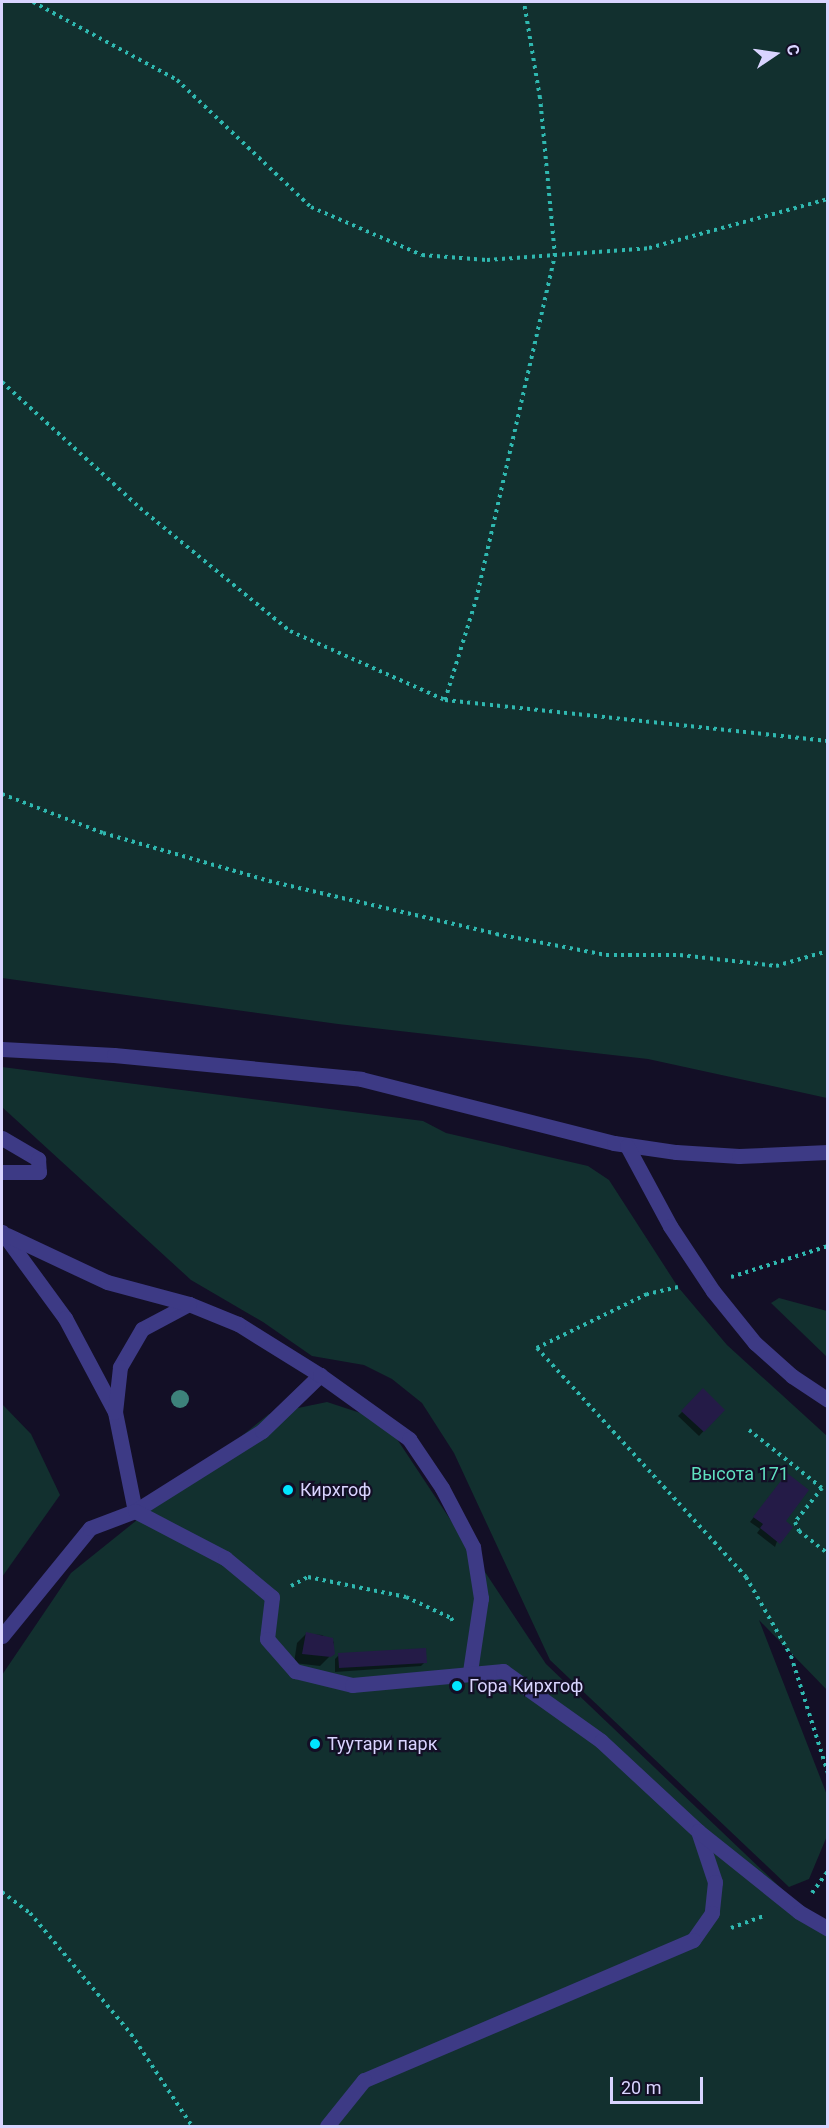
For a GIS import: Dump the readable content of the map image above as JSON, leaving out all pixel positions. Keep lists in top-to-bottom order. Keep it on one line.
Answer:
{"parks":["Высота 171"],"places":["Кирхгоф","Гора Кирхгоф","Туутари парк"],"scale_bar":"20 m","north":"right"}
